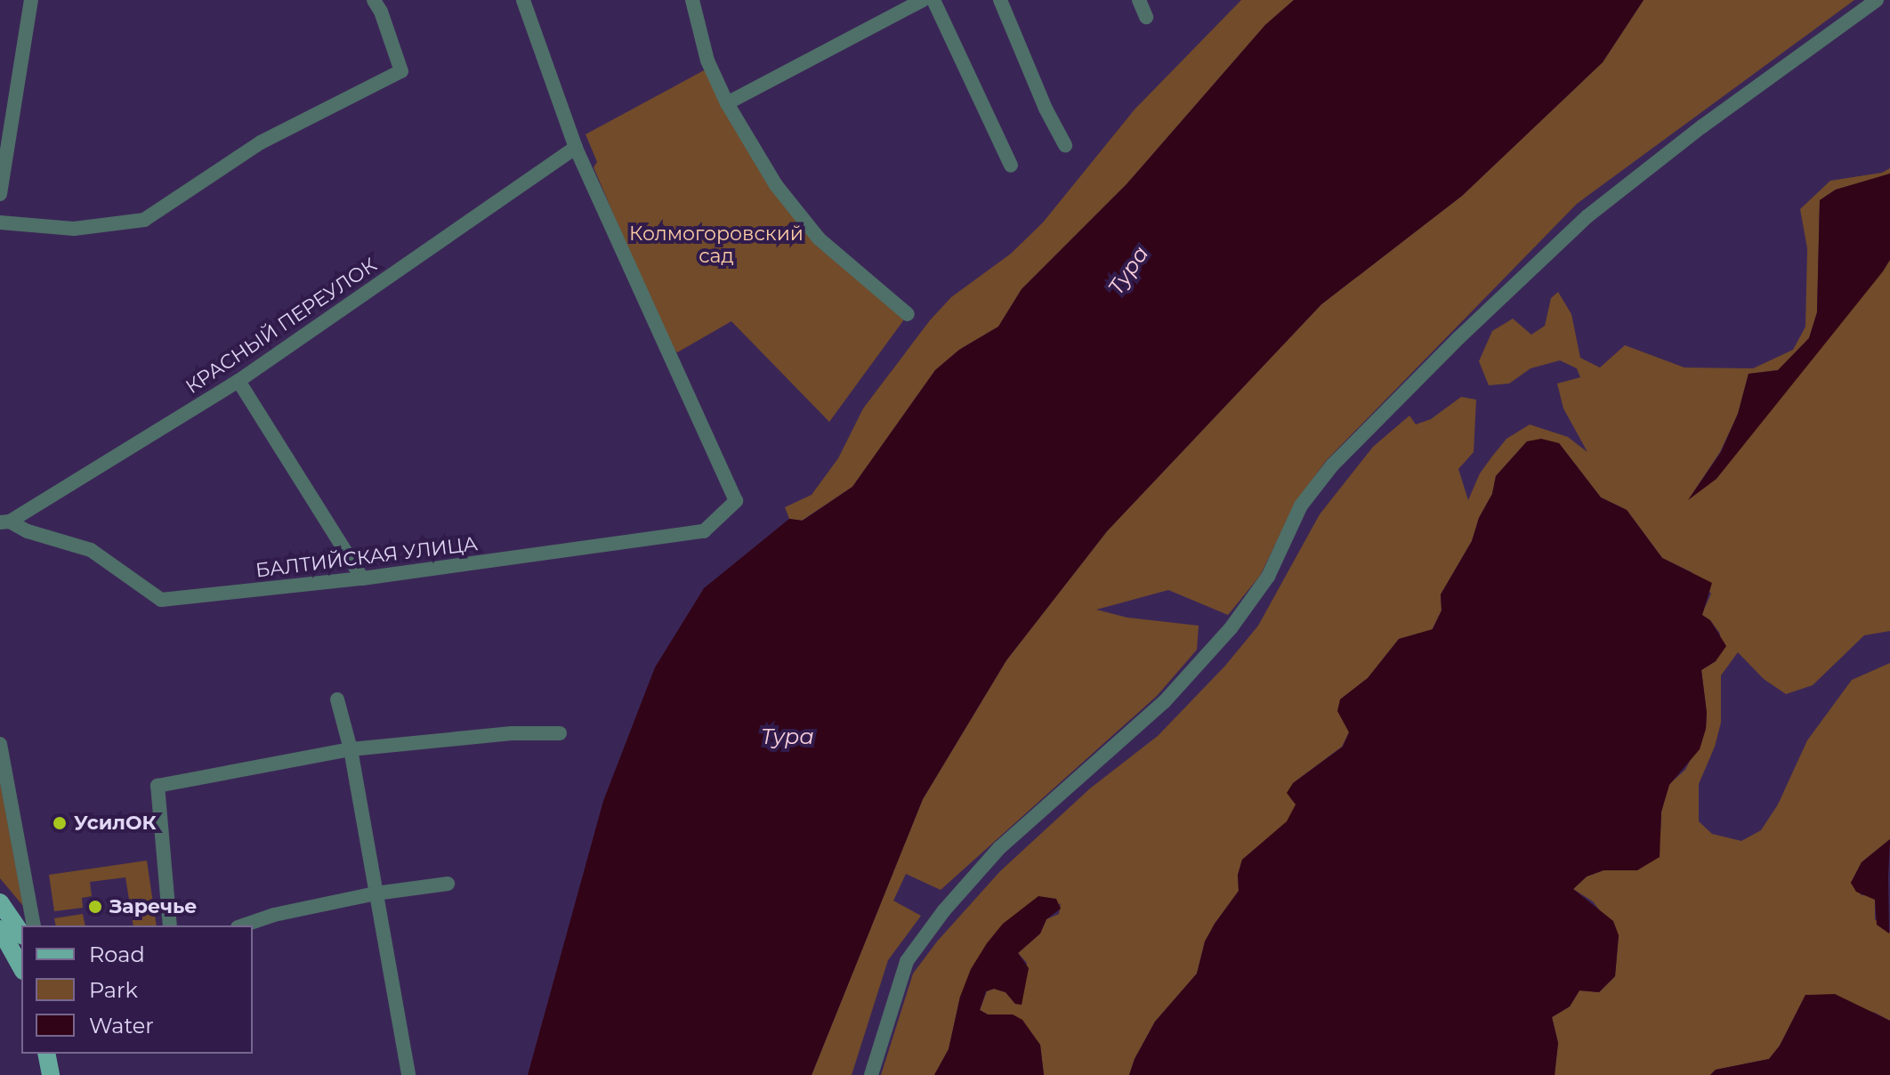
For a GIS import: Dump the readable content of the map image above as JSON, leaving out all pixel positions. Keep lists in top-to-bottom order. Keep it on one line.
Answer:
{"streets":{"street":["КРАСНЫЙ ПЕРЕУЛОК","БАЛТИЙСКАЯ УЛИЦА"]},"crossings":[["КРАСНЫЙ ПЕРЕУЛОК","БАЛТИЙСКАЯ УЛИЦА"]],"water":["Тура"],"parks":["Колмогоровский сад"],"places":["УсилОК","Заречье"],"legend":["Road","Park","Water"]}
